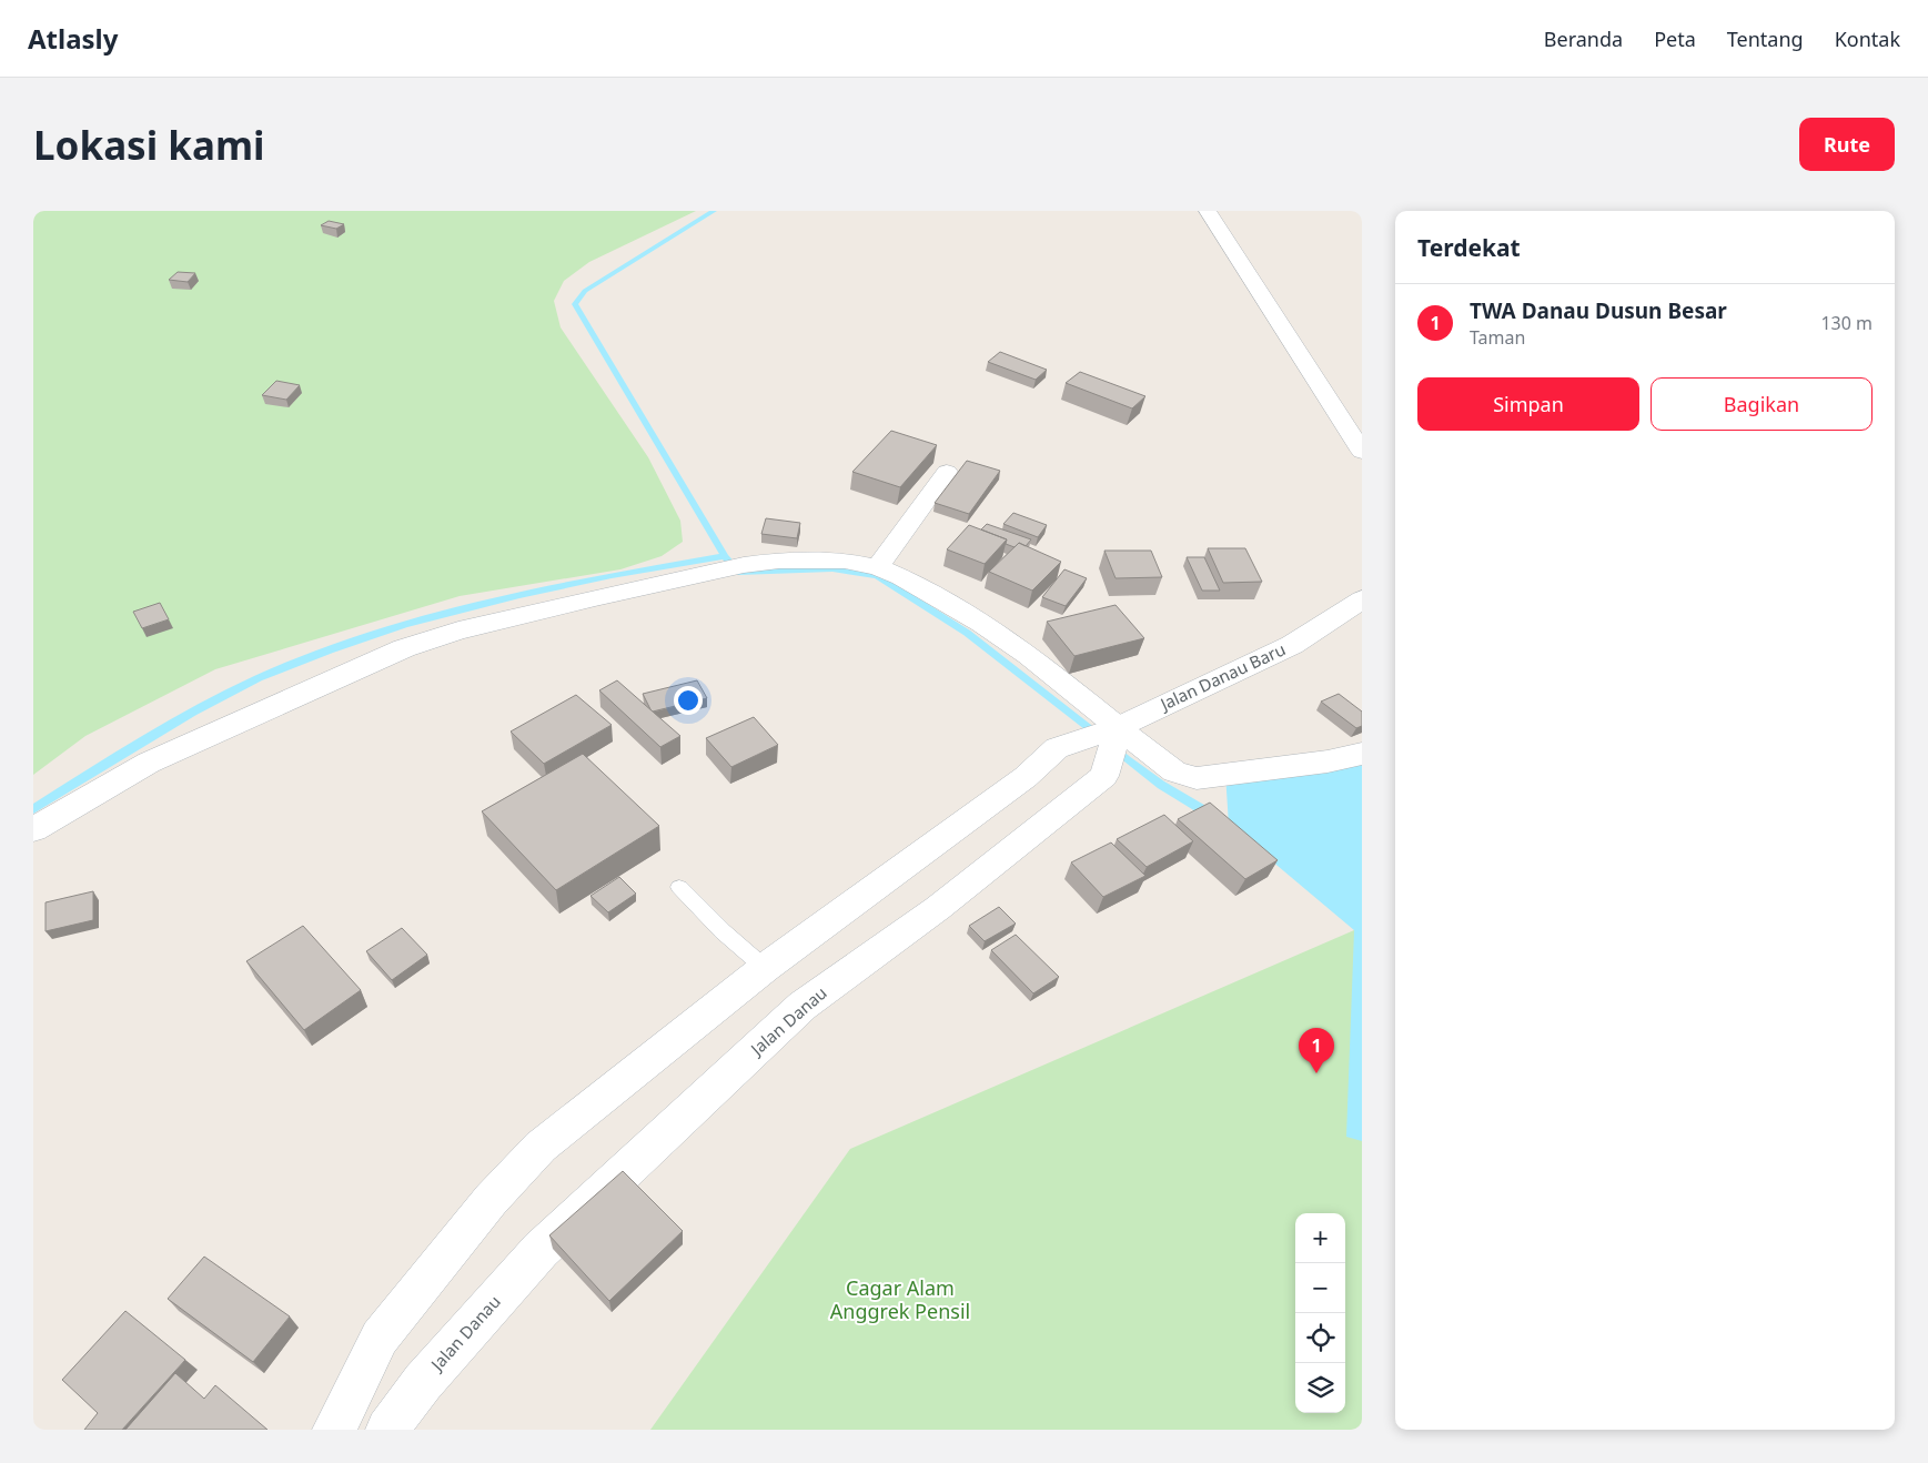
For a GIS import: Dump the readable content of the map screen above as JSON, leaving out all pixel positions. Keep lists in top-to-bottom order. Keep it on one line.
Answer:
{"streets":{"street":["Jalan Danau Baru","Jalan Danau"]},"crossings":[["Jalan Danau Baru","Jalan Danau"]],"parks":["Cagar Alam Anggrek Pensil"],"page":{"header":"Atlasly","nav":["Beranda","Peta","Tentang","Kontak"],"buttons":["Rute",["Simpan","Bagikan"]],"title":"Lokasi kami","heading":"Terdekat","list":[{"mark":"1","name":"TWA Danau Dusun Besar","note":"Taman","value":"130 m"}],"pins":"1","map_buttons":["+","−"]}}
